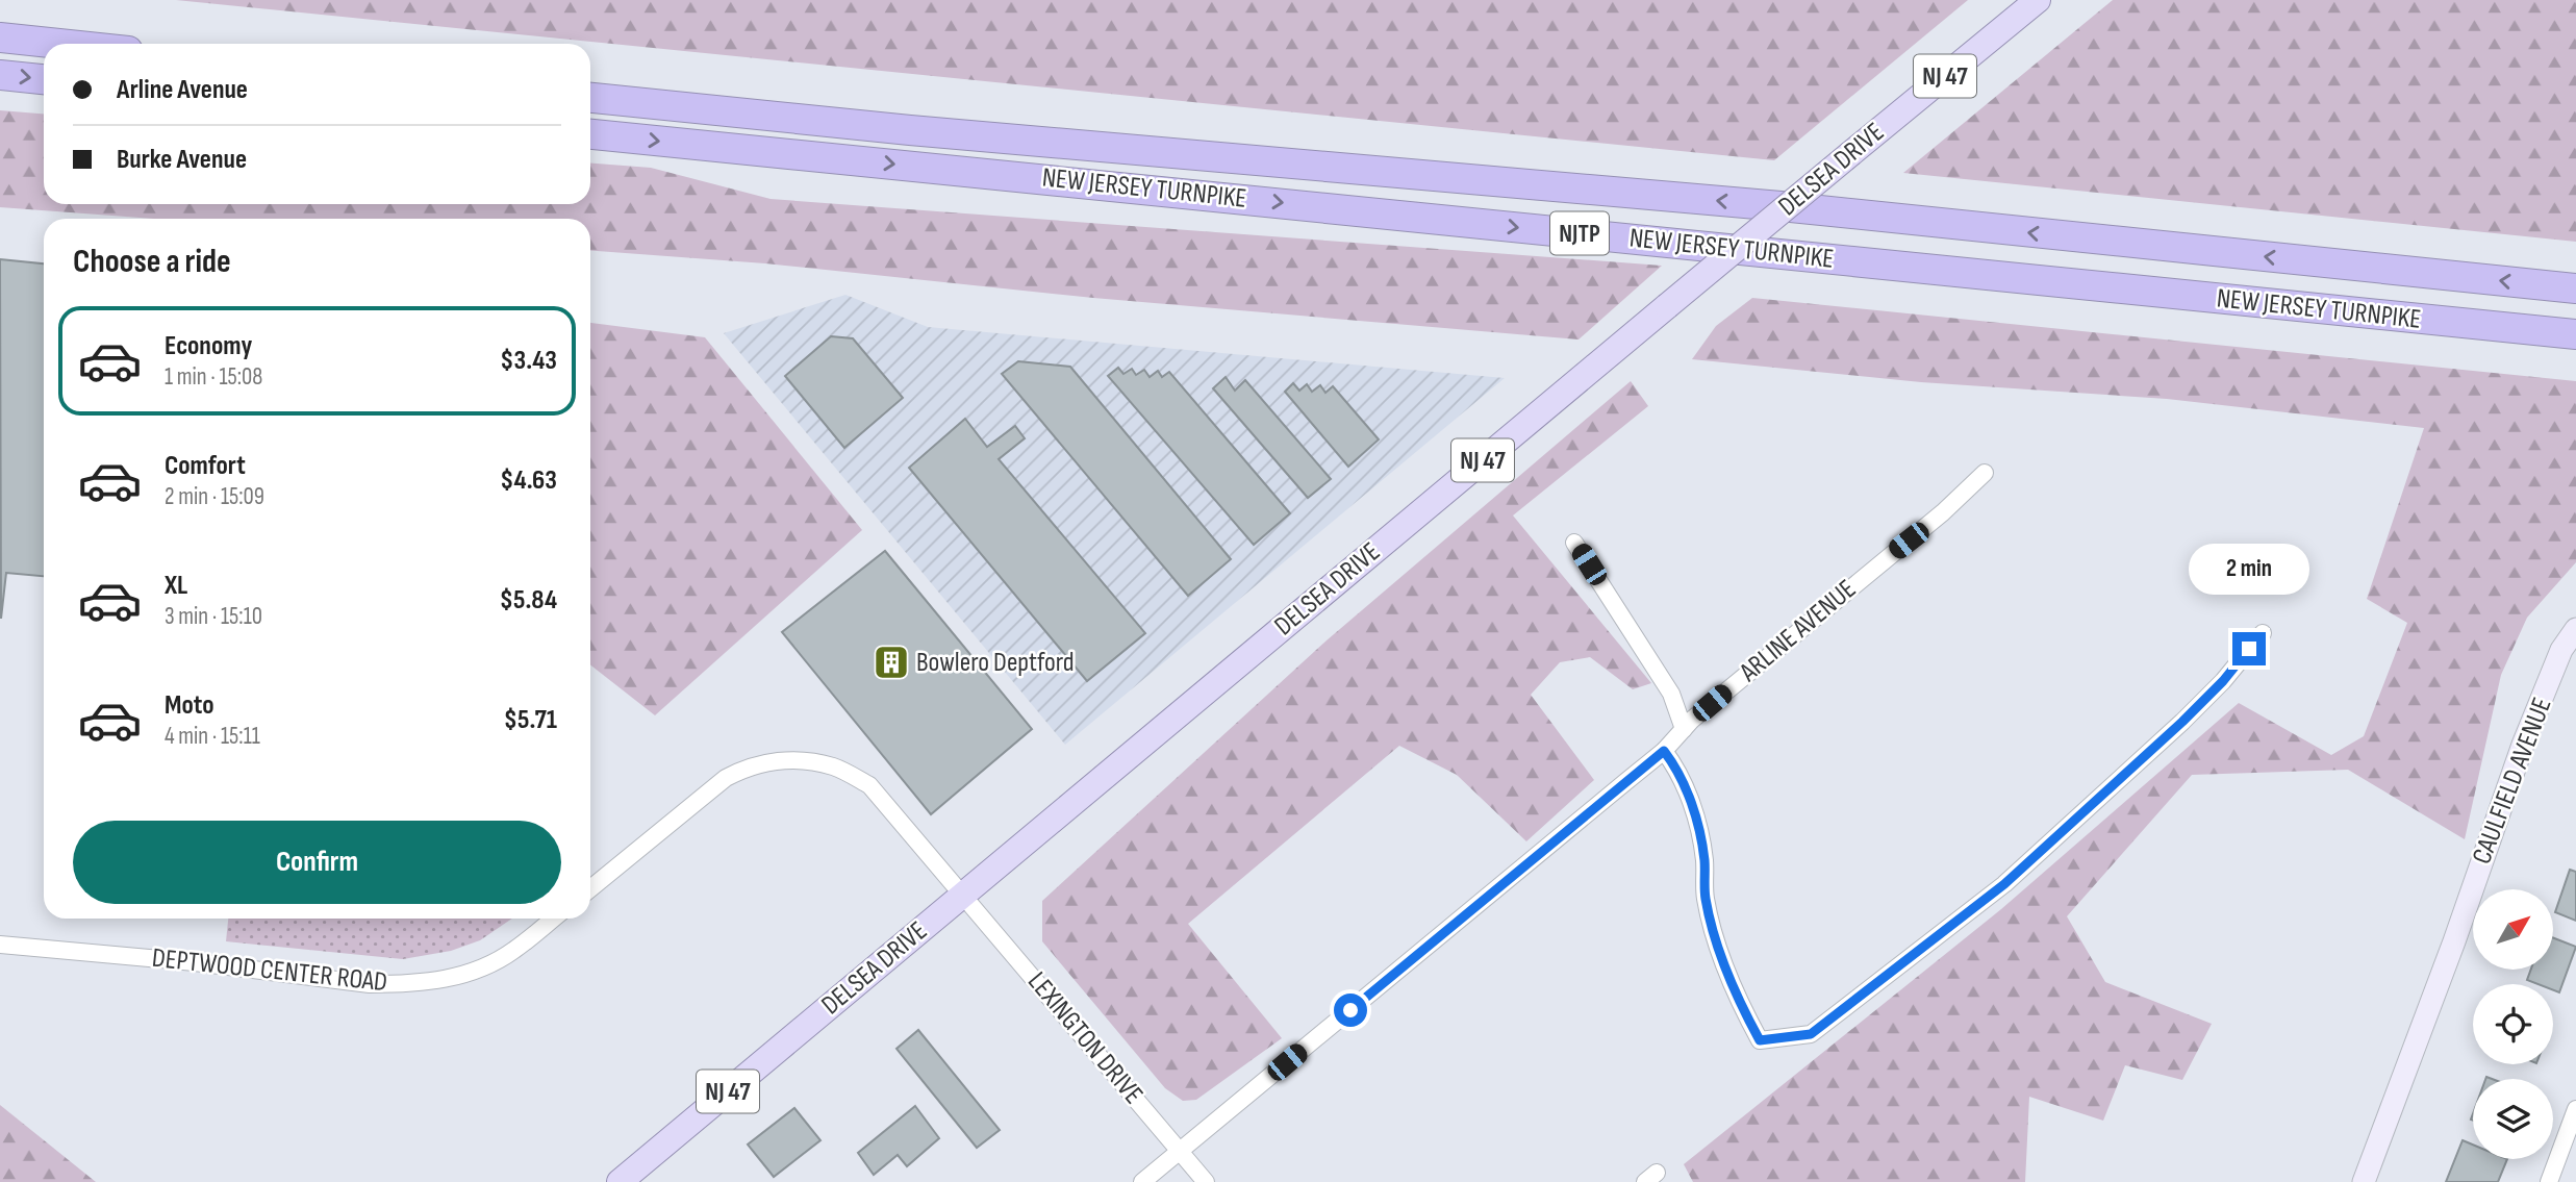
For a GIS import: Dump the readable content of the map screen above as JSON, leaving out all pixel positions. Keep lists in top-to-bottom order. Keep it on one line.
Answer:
{"streets":{"highway":["NEW JERSEY TURNPIKE","NJTP"],"main road":["NJ 47","DELSEA DRIVE"],"street":["ARLINE AVENUE","CAULFIELD AVENUE","DEPTWOOD CENTER ROAD","LEXINGTON DRIVE"]},"crossings":[["DELSEA DRIVE","LEXINGTON DRIVE"],["ARLINE AVENUE","LEXINGTON DRIVE"]],"places":{"building":["Bowlero Deptford"]},"north":"top right","page":{"banner":["Arline Avenue","Burke Avenue"],"heading":"Choose a ride","list":[{"name":"Economy","note":"1 min · 15:08","value":"$3.43"},{"name":"Comfort","note":"2 min · 15:09","value":"$4.63"},{"name":"XL","note":"3 min · 15:10","value":"$5.84"},{"name":"Moto","note":"4 min · 15:11","value":"$5.71"}],"bubble":"2 min","buttons":"Confirm"}}
